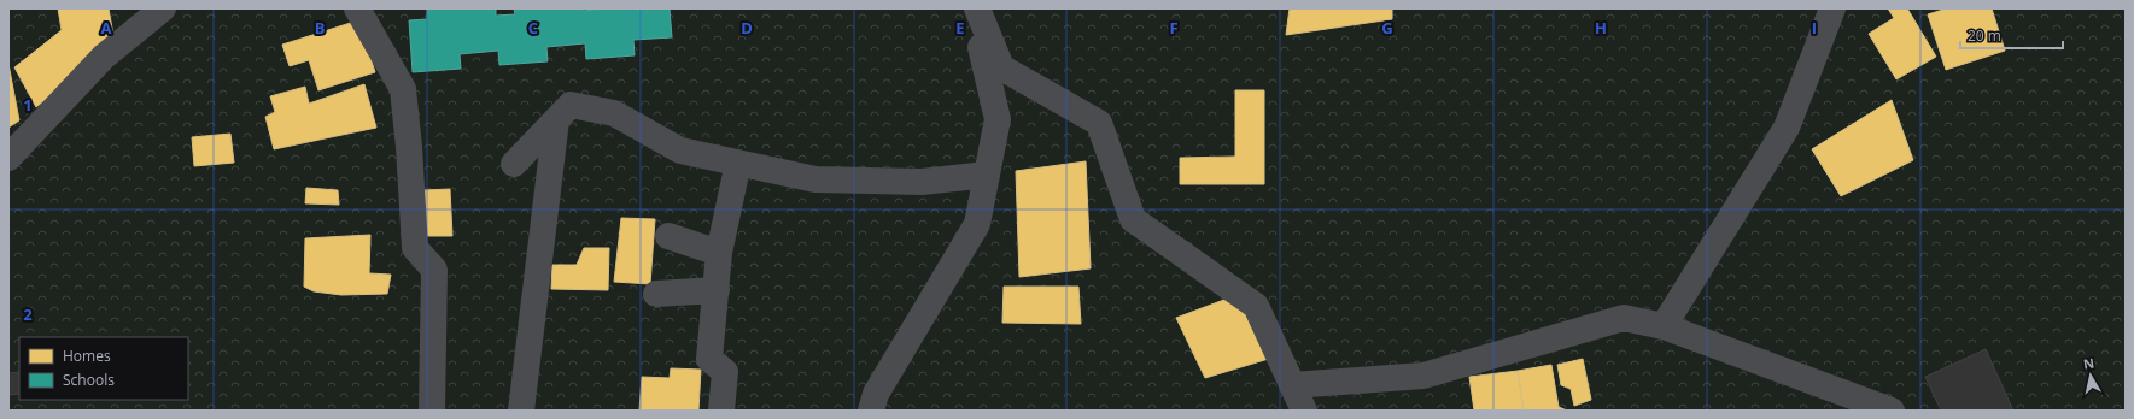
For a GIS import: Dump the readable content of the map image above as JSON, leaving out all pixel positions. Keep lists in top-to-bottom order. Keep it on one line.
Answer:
{"legend":["Homes","Schools"],"scale_bar":"20 m","north":"top","grid":{"columns":["A","B","C","D","E","F","G","H","I"],"rows":["1","2"]}}
